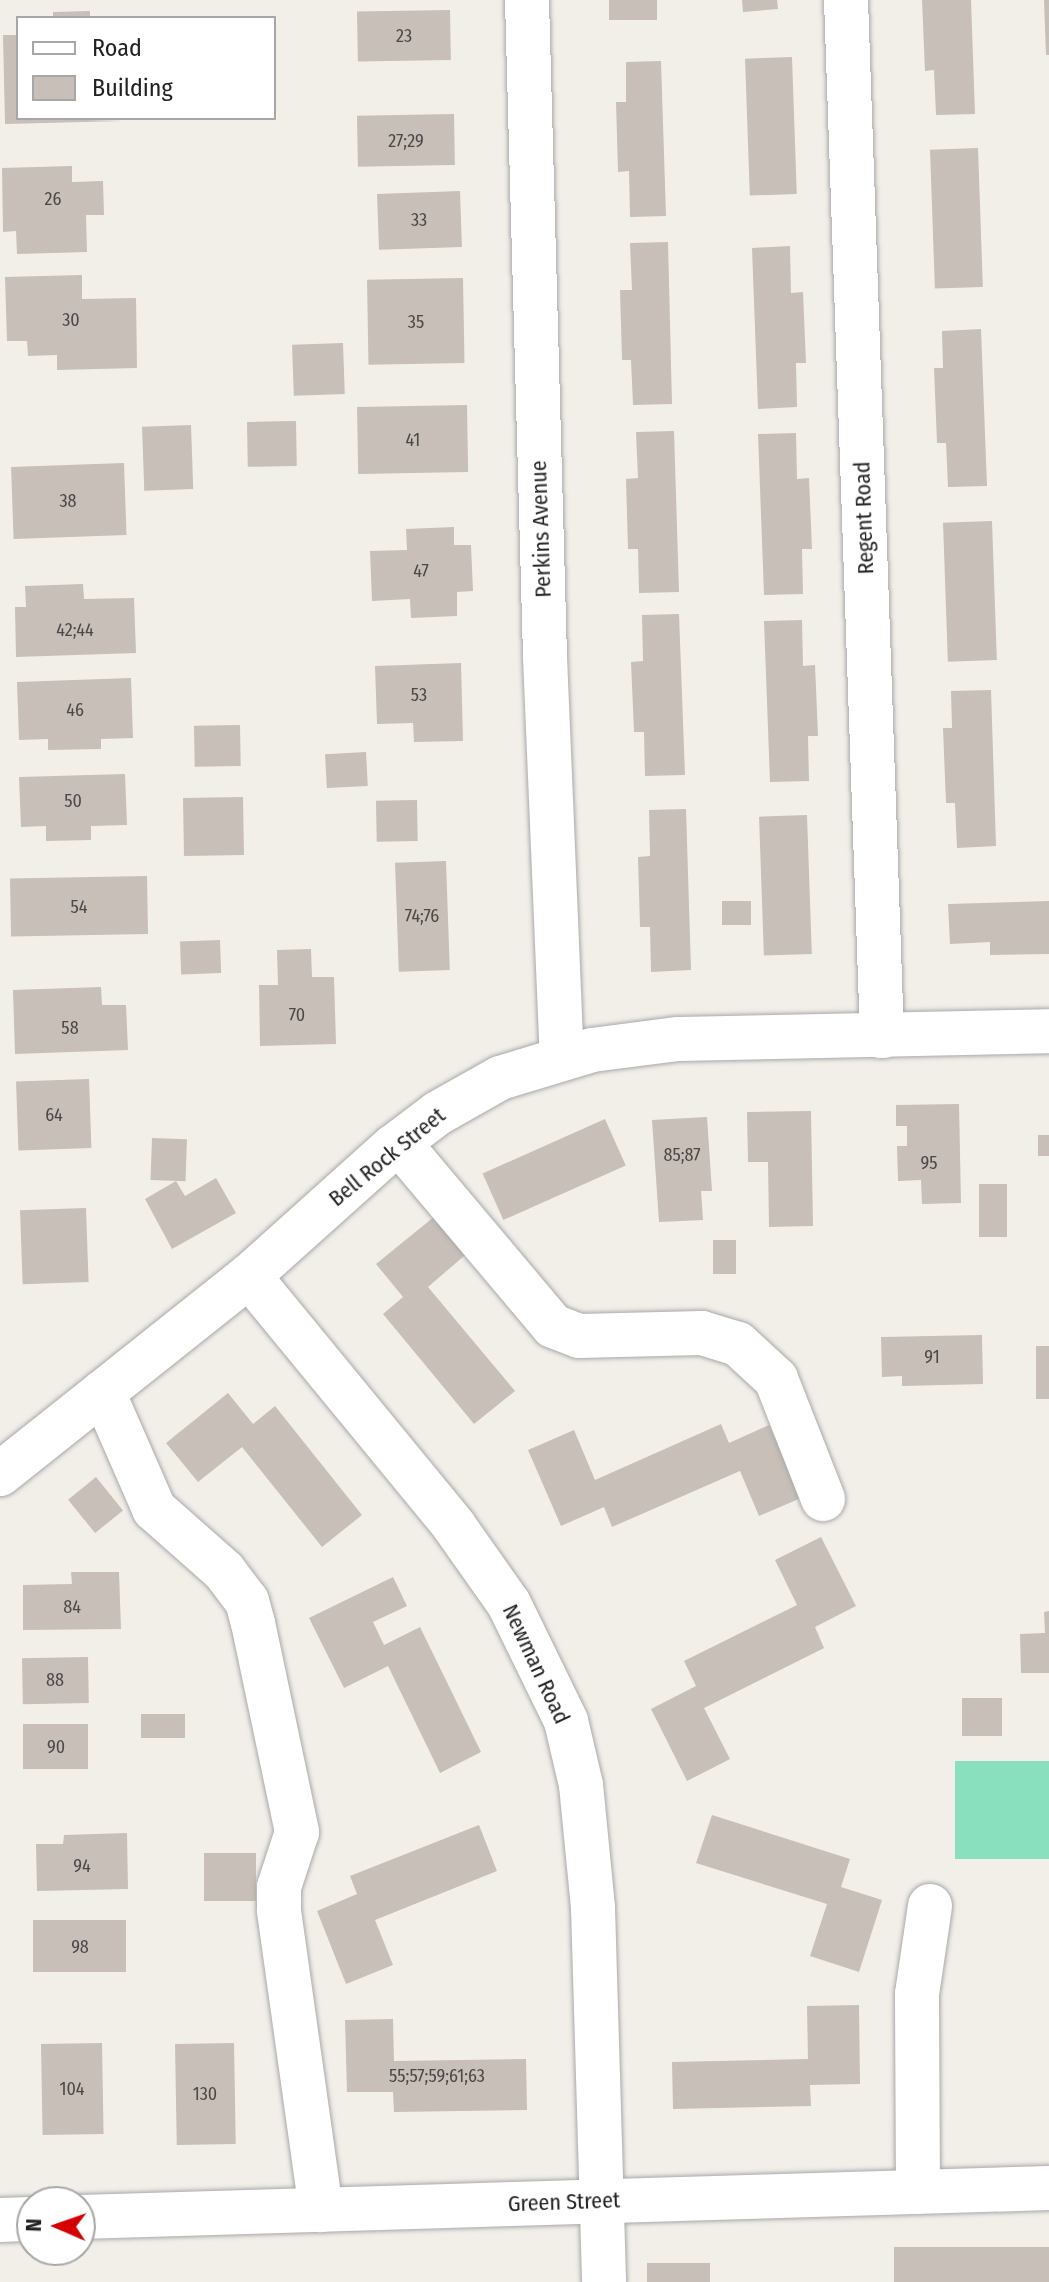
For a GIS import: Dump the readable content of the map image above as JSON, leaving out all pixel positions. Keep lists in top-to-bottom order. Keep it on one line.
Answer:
{"streets":{"street":["Regent Road","Perkins Avenue","Bell Rock Street","Newman Road","Green Street"]},"crossings":[["Regent Road","Bell Rock Street"],["Perkins Avenue","Bell Rock Street"],["Bell Rock Street","Newman Road"],["Newman Road","Green Street"]],"house_numbers":["23","27;29","26","33","30","35","41","38","47","42;44","53","46","50","54","74;76","70","58","64","85;87","95","91","84","88","90","94","98","55;57;59;61;63","104","130"],"legend":["Road","Building"],"north":"left"}
